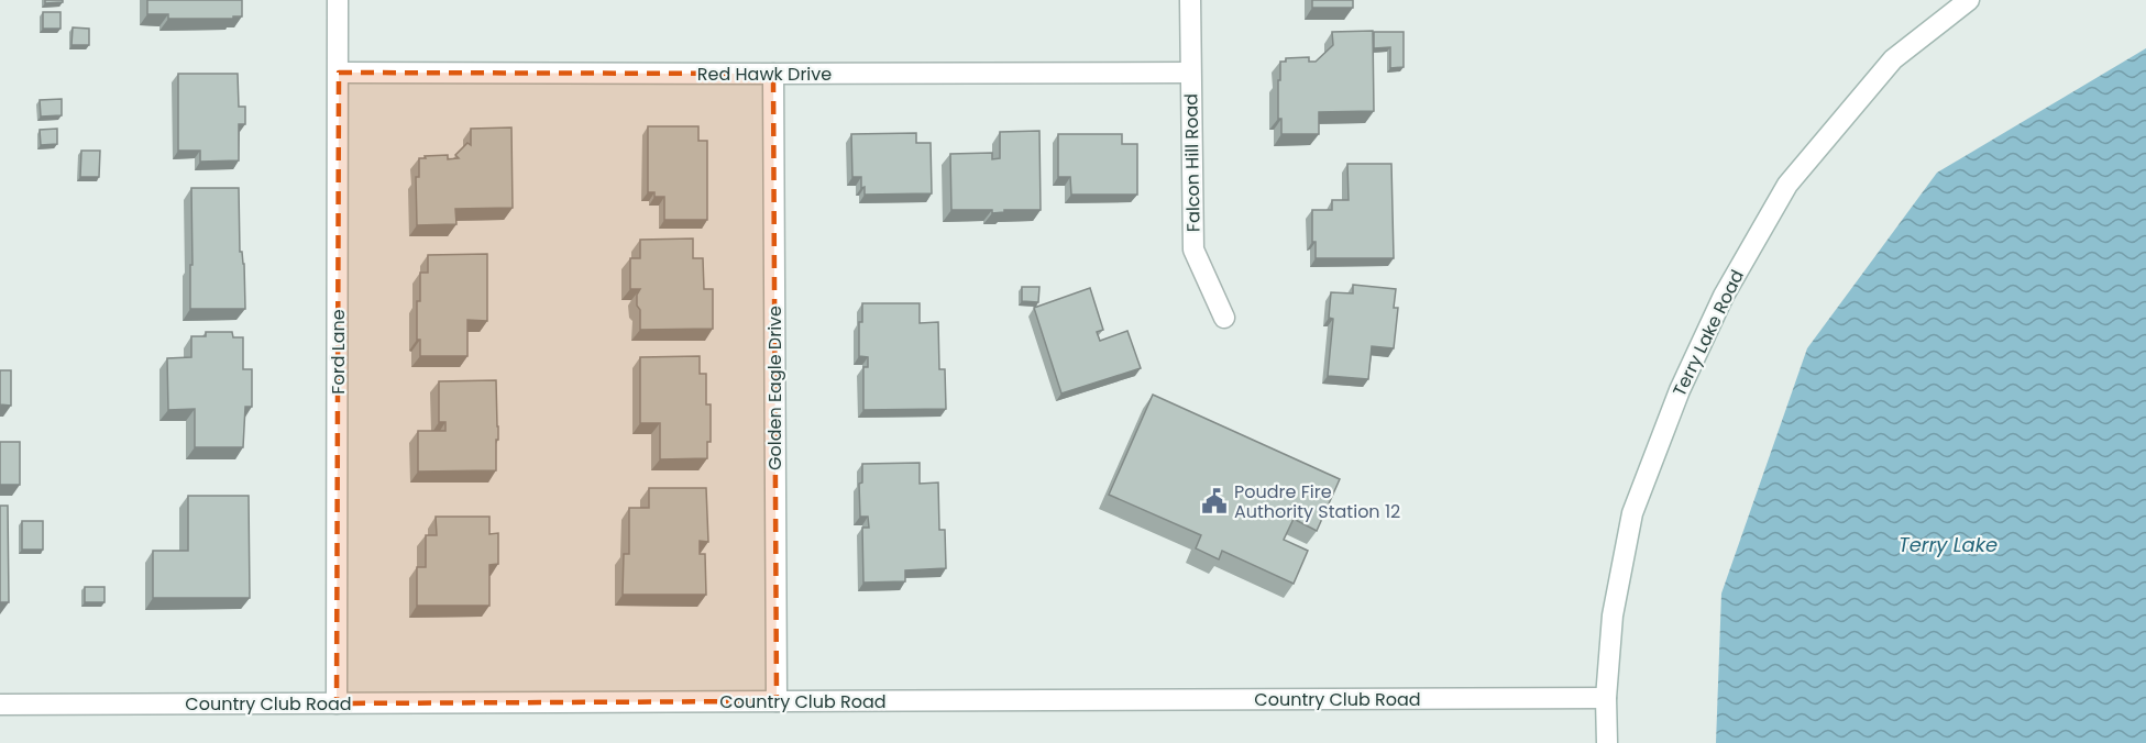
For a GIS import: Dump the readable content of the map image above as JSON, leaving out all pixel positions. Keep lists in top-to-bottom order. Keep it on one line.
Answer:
{"streets":{"street":["Red Hawk Drive","Falcon Hill Road","Terry Lake Road","Ford Lane","Golden Eagle Drive","Country Club Road"]},"crossings":[["Red Hawk Drive","Falcon Hill Road"],["Red Hawk Drive","Ford Lane"],["Red Hawk Drive","Golden Eagle Drive"],["Terry Lake Road","Country Club Road"],["Ford Lane","Country Club Road"],["Golden Eagle Drive","Country Club Road"]],"water":["Terry Lake"],"places":{"public building":["Poudre Fire Authority Station 12"]}}
